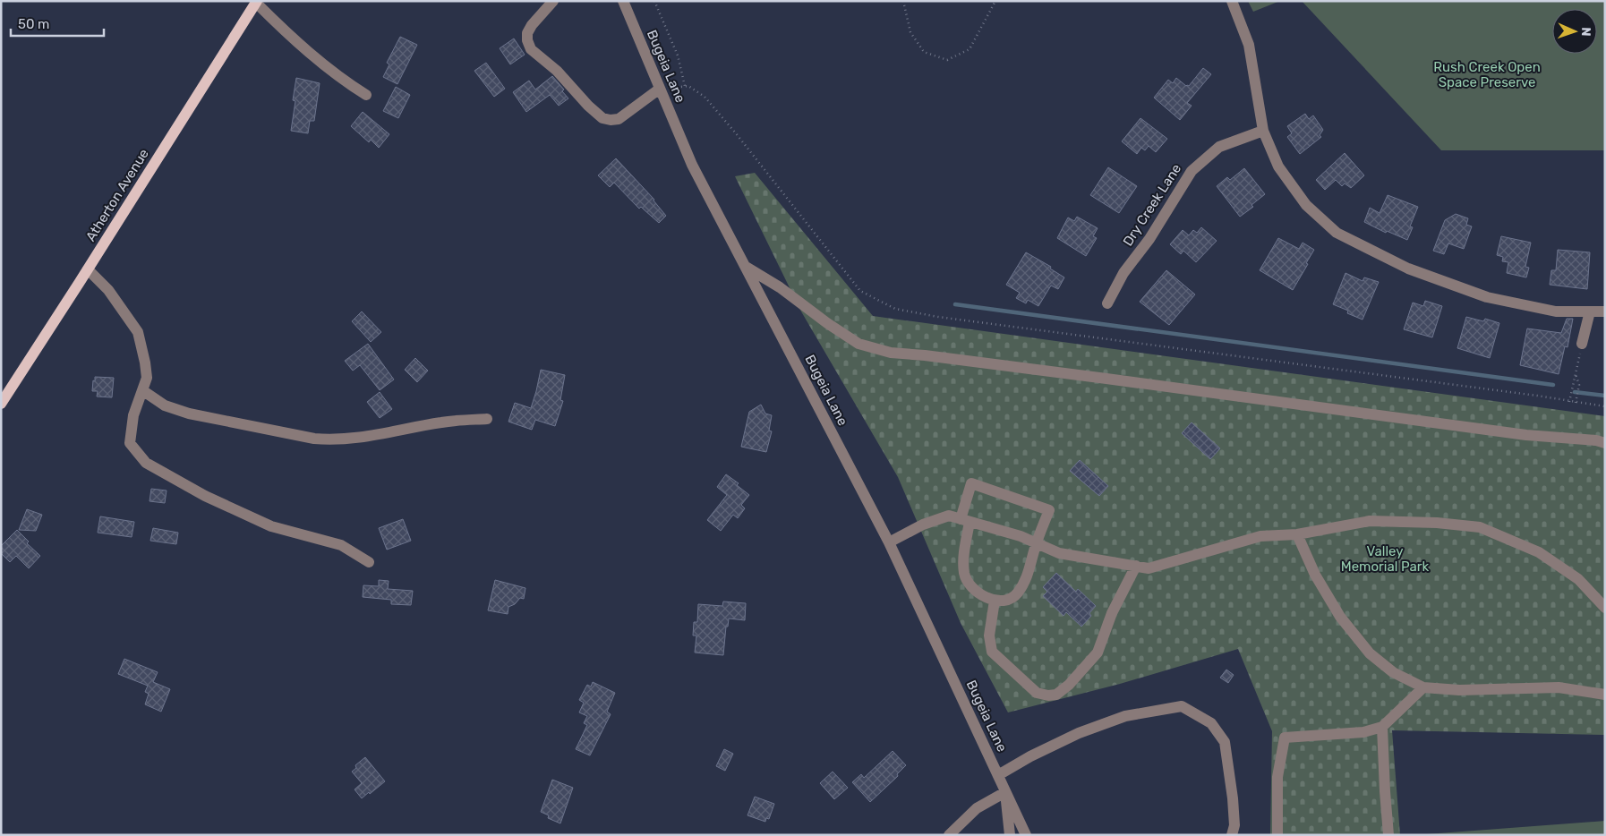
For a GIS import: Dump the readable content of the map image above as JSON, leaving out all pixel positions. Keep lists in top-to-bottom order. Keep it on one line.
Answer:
{"streets":{"main road":["Atherton Avenue"],"street":["Bugeia Lane","Dry Creek Lane"]},"parks":["Rush Creek Open Space Preserve","Valley Memorial Park"],"scale_bar":"50 m","north":"right"}
